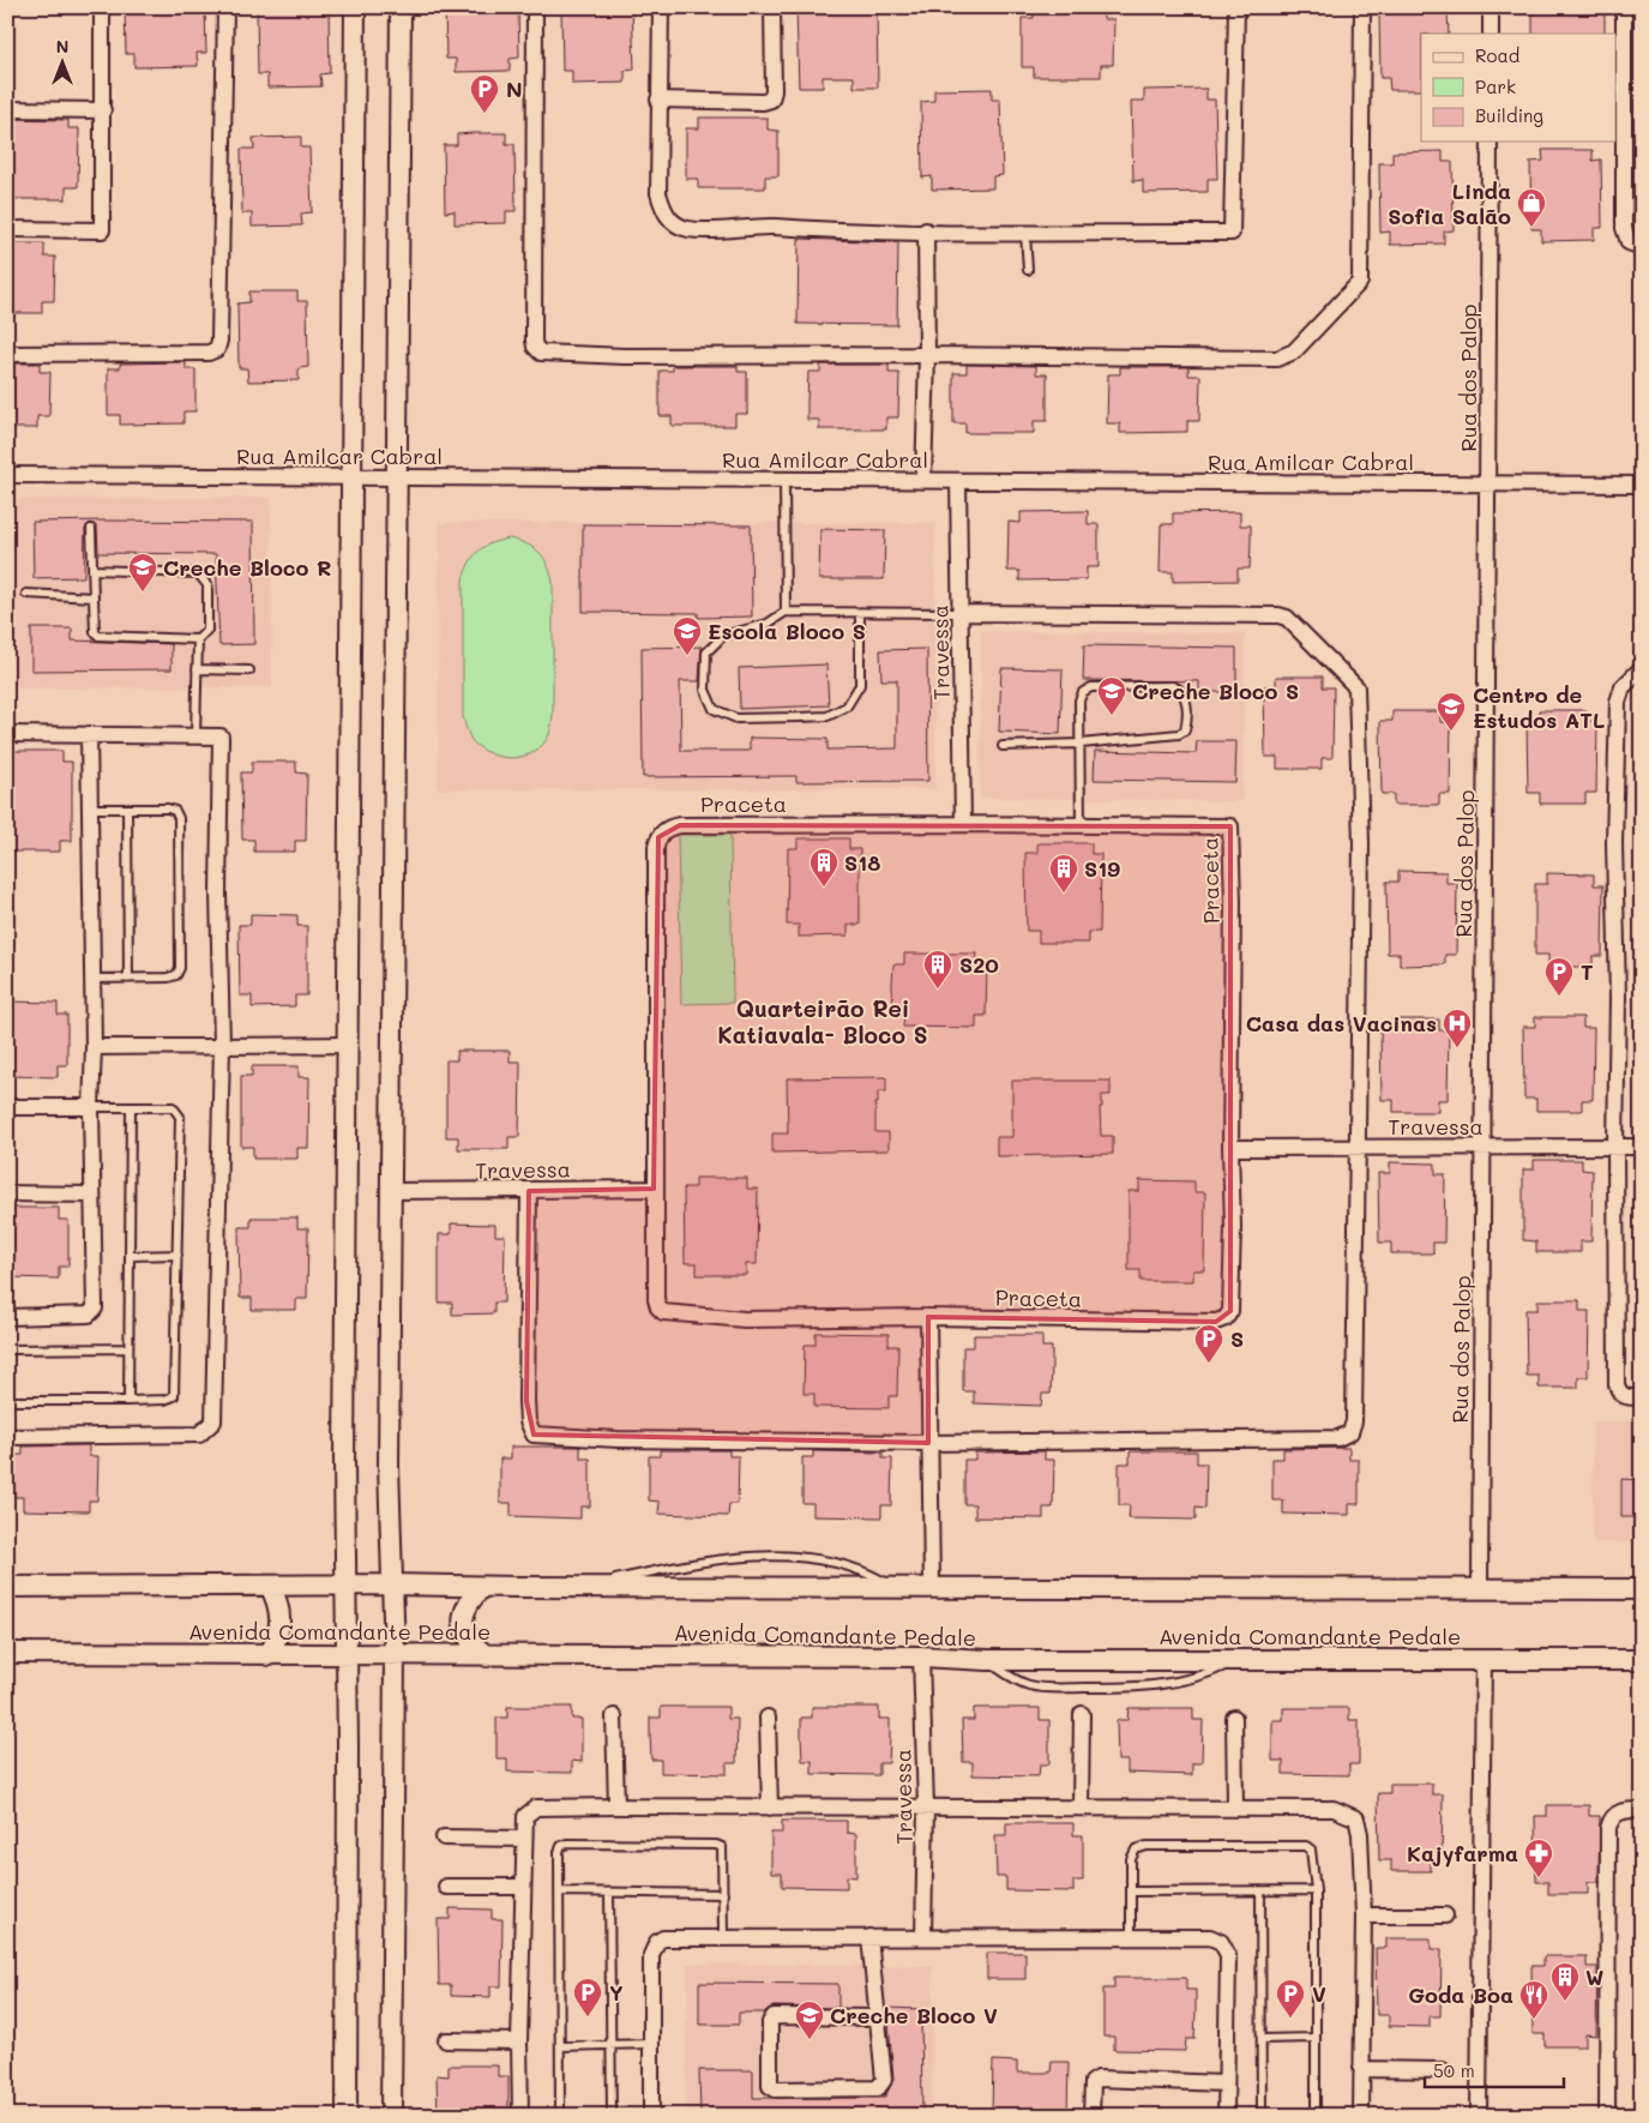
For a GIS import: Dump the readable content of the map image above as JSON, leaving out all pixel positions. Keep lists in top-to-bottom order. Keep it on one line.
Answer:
{"streets":{"street":["Rua dos Palop","Rua Amilcar Cabral","Travessa","Praceta","Avenida Comandante Pedale"]},"crossings":[["Rua dos Palop","Rua Amilcar Cabral"],["Rua dos Palop","Travessa"],["Rua Amilcar Cabral","Travessa"],["Travessa","Praceta"],["Travessa","Avenida Comandante Pedale"]],"districts":["Quarteirão Rei Katiavala- Bloco S"],"places":{"parking":["N","T","S","Y","V"],"shop":["Linda Sofia Salão"],"school or university":["Creche Bloco R","Escola Bloco S","Creche Bloco S","Centro de Estudos ATL","Creche Bloco V"],"building":["S18","S19","S20","W"],"hospital":["Casa das Vacinas"],"pharmacy":["Kajyfarma"],"restaurant":["Goda Boa"]},"legend":["Road","Park","Building"],"scale_bar":"50 m","north":"top"}
